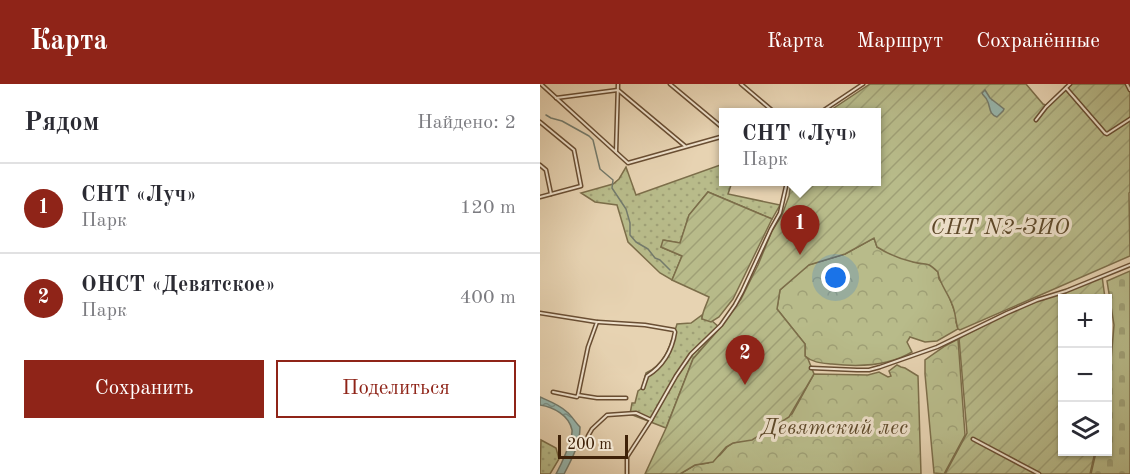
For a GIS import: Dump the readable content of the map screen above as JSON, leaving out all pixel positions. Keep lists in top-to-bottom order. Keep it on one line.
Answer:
{"parks":["СНТ N2-ЗИО","Девятский лес"],"scale_bar":"200 m","page":{"header":"Карта","nav":["Карта","Маршрут","Сохранённые"],"heading":["Рядом","Найдено: 2"],"popup":["СНТ «Луч»","Парк"],"list":[{"mark":"1","name":"СНТ «Луч»","note":"Парк","value":"120 m"},{"mark":"2","name":"ОНСТ «Девятское»","note":"Парк","value":"400 m"}],"pins":["1","2"],"map_buttons":["+","−"],"buttons":["Сохранить","Поделиться"],"scale":"200 m"}}
